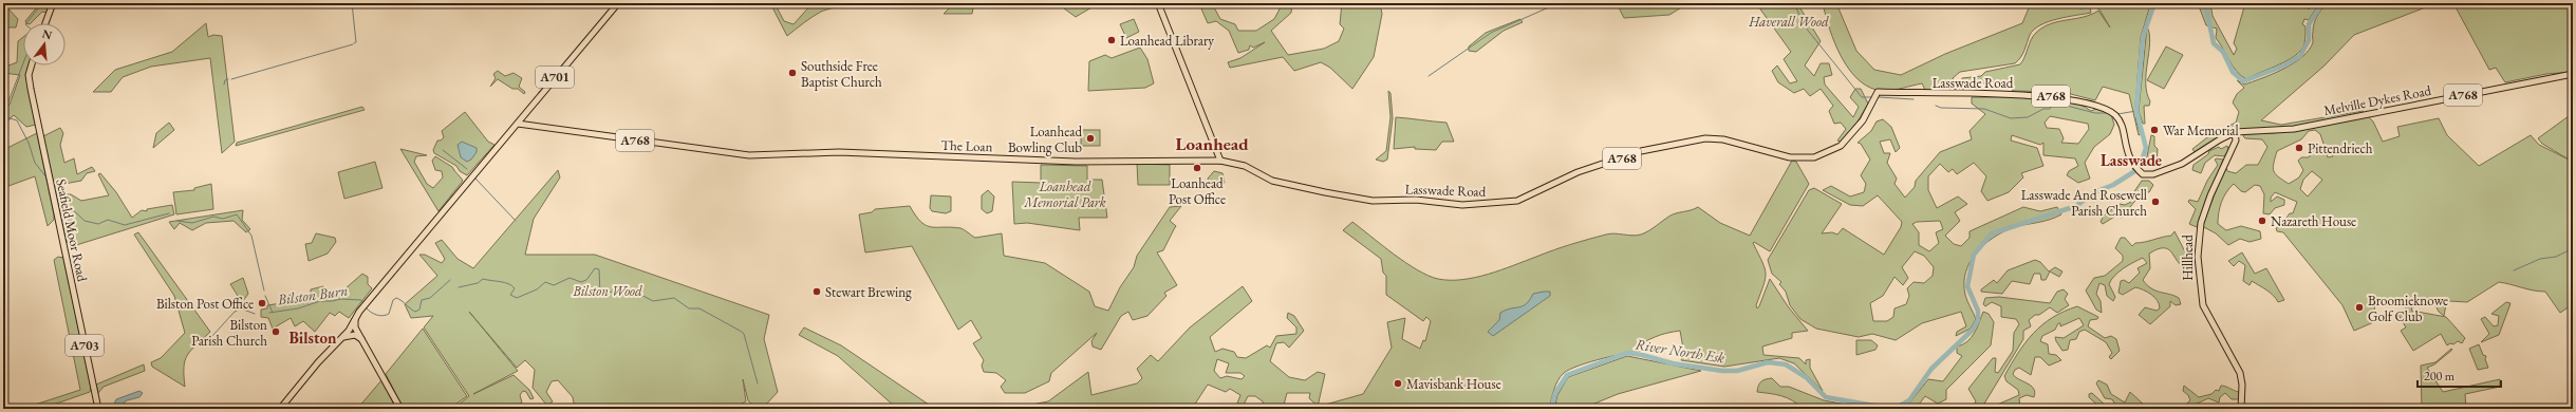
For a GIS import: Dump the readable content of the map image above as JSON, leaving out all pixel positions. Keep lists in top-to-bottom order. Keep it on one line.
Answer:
{"streets":{"main road":["A701","Lasswade Road","A768","Melville Dykes Road","The Loan","Seafield Moor Road","Hillhead","A703"]},"crossings":[["A701","The Loan"],["Lasswade Road","Melville Dykes Road"],["Lasswade Road","The Loan"],["Lasswade Road","Hillhead"],["Melville Dykes Road","Hillhead"]],"districts":["Loanhead","Lasswade","Bilston"],"water":["Bilston Burn","River North Esk"],"parks":["Haverall Wood","Loanhead Memorial Park","Bilston Wood"],"places":["Loanhead Library","Southside Free Baptist Church","War Memorial","Loanhead Bowling Club","Pittendriech","Loanhead Post Office","Lasswade And Rosewell Parish Church","Nazareth House","Stewart Brewing","Bilston Post Office","Broomieknowe Golf Club","Bilston Parish Church","Mavisbank House"],"scale_bar":"200 m","north":"top"}
